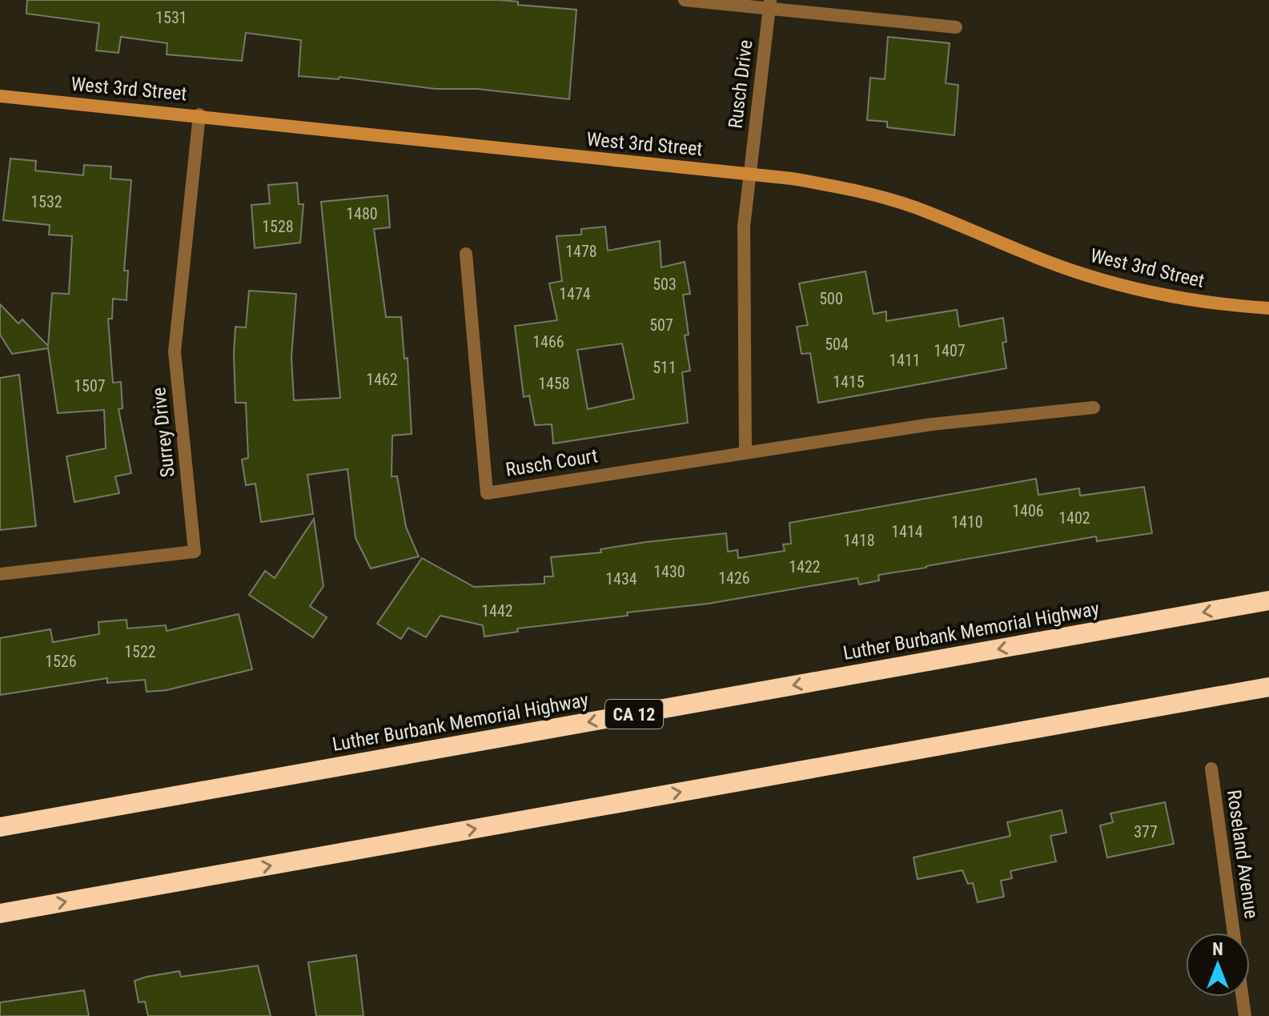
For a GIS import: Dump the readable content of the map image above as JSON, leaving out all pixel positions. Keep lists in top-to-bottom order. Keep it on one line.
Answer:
{"streets":{"highway":["Luther Burbank Memorial Highway","CA 12"],"main road":["West 3rd Street"],"street":["Rusch Drive","Surrey Drive","Rusch Court","Roseland Avenue"]},"crossings":[["Rusch Drive","West 3rd Street"],["West 3rd Street","Surrey Drive"]],"house_numbers":["1531","1532","1480","1528","1478","503","1474","500","507","1466","504","1407","1411","511","1462","1415","1458","1507","1406","1402","1410","1414","1418","1422","1430","1426","1434","1442","1522","1526","377"],"north":"top"}
